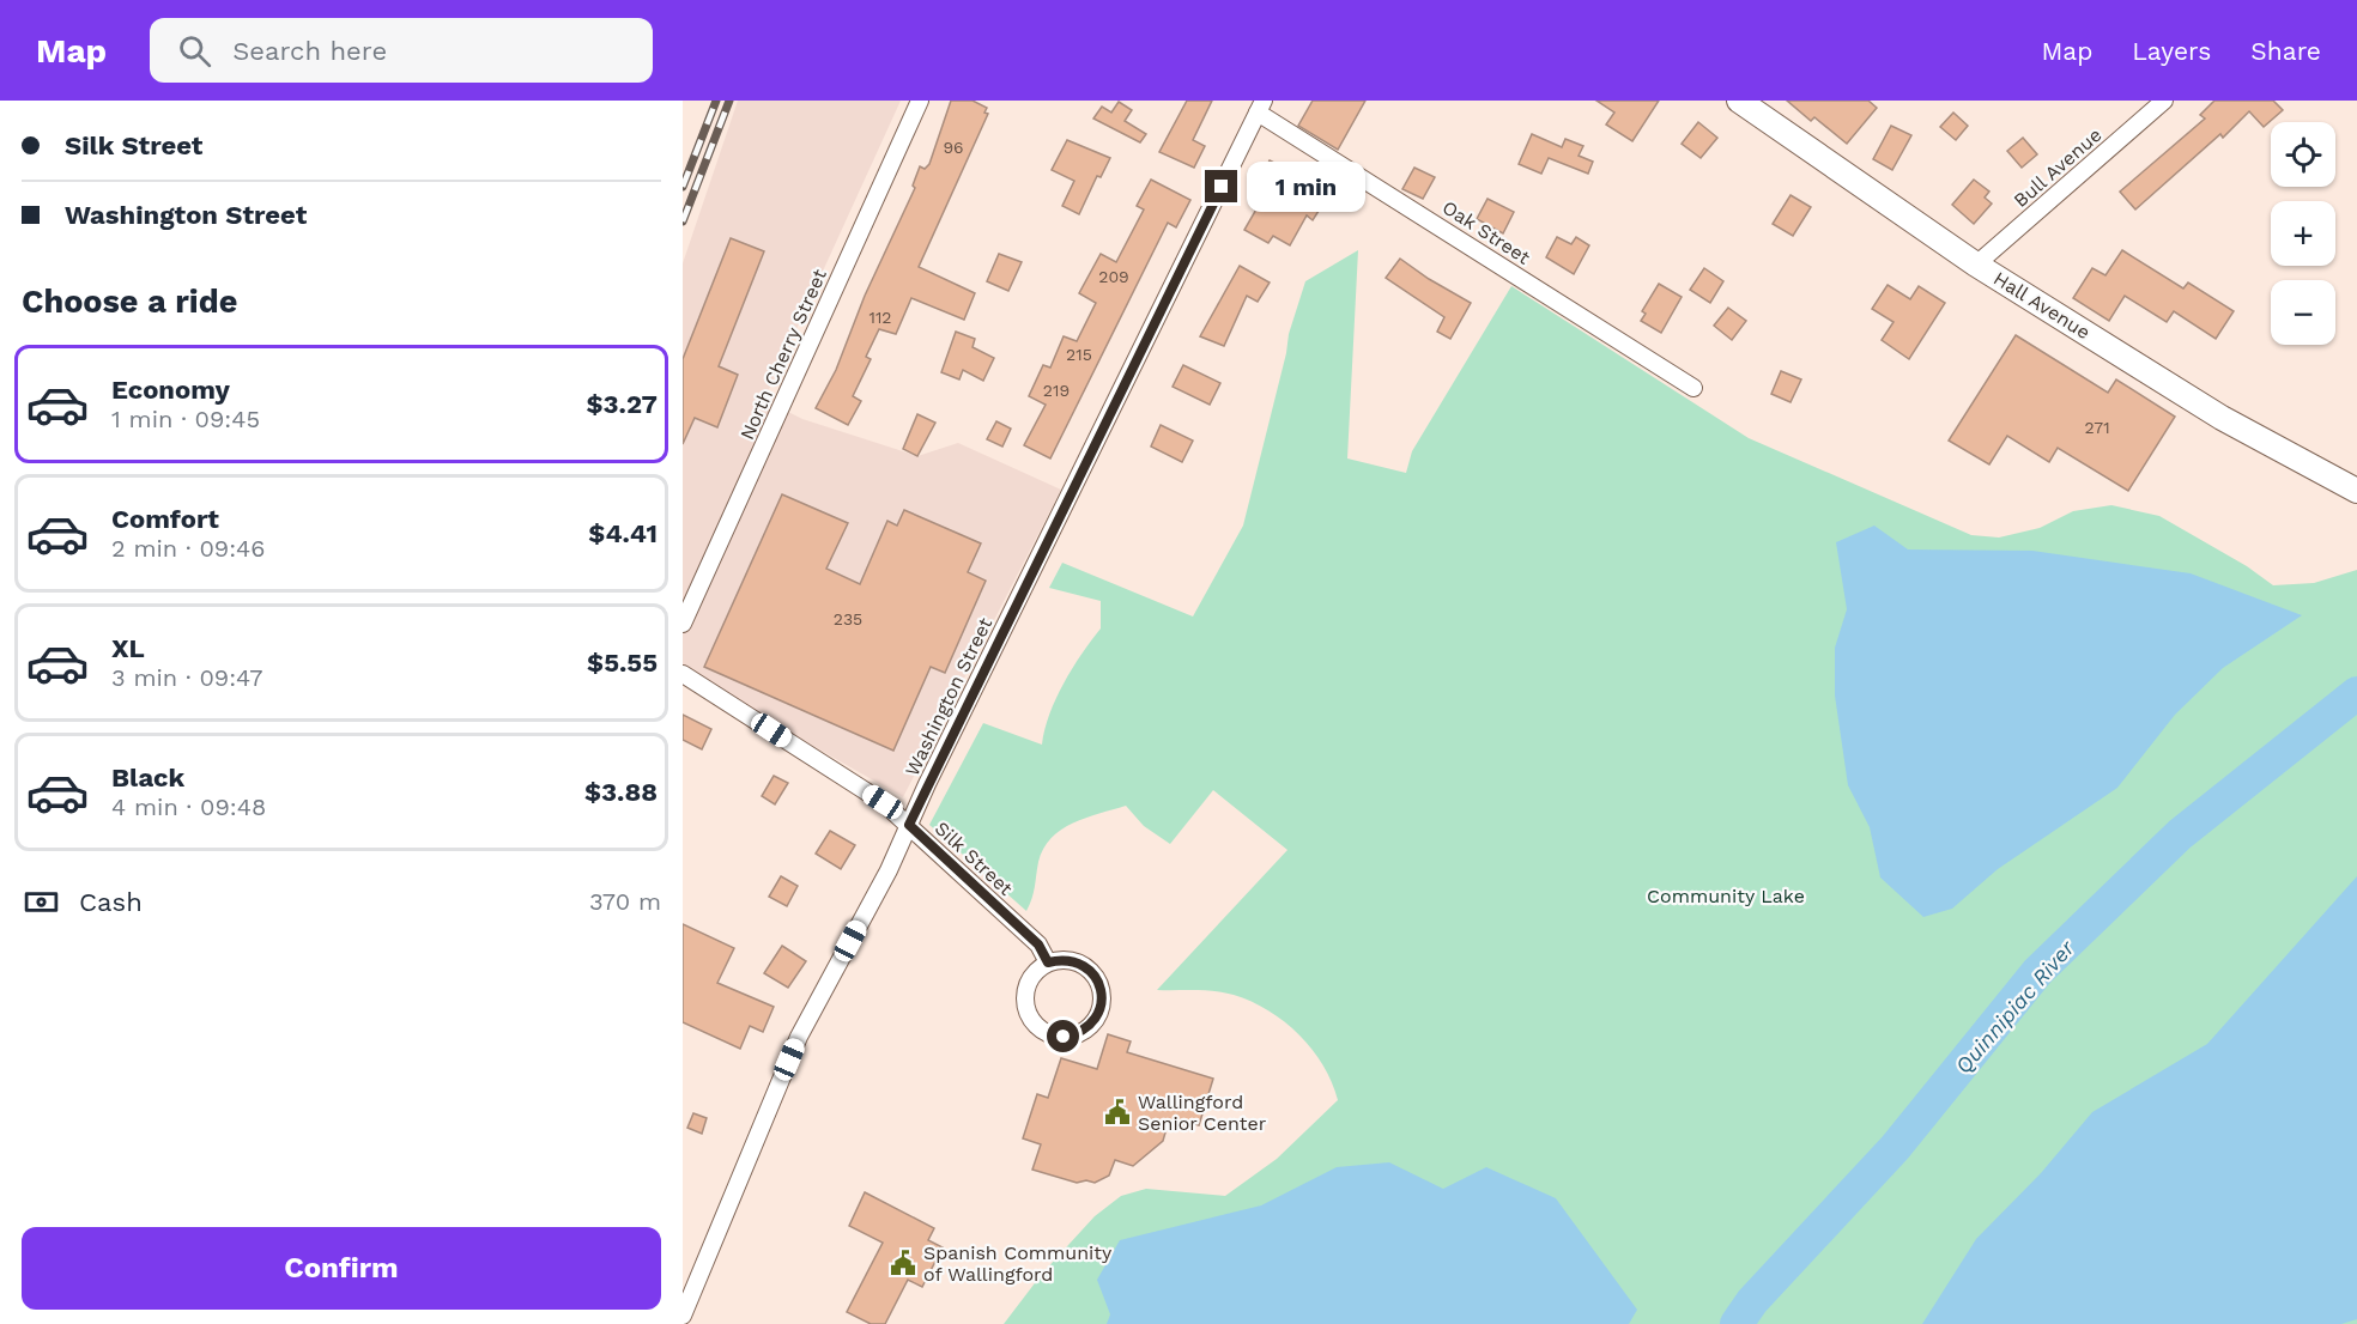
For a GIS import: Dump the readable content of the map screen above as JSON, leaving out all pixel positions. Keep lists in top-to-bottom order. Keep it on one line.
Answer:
{"streets":{"main road":["Hall Avenue"],"street":["Bull Avenue","Oak Street","North Cherry Street","Washington Street","Silk Street"]},"crossings":[["Bull Avenue","Hall Avenue"],["Oak Street","Washington Street"],["Washington Street","Silk Street"]],"water":["Quinnipiac River"],"parks":["Community Lake"],"places":{"public building":["Wallingford Senior Center","Spanish Community of Wallingford"]},"house_numbers":["96","209","112","215","219","271","235"],"page":{"header":"Map","search":"Search here","nav":["Map","Layers","Share"],"banner":["Silk Street","Washington Street"],"map_buttons":["+","−"],"bubble":"1 min","heading":"Choose a ride","list":[{"name":"Economy","note":"1 min · 09:45","value":"$3.27"},{"name":"Comfort","note":"2 min · 09:46","value":"$4.41"},{"name":"XL","note":"3 min · 09:47","value":"$5.55"},{"name":"Black","note":"4 min · 09:48","value":"$3.88"}],"pay":["Cash","370 m"],"buttons":"Confirm"}}
